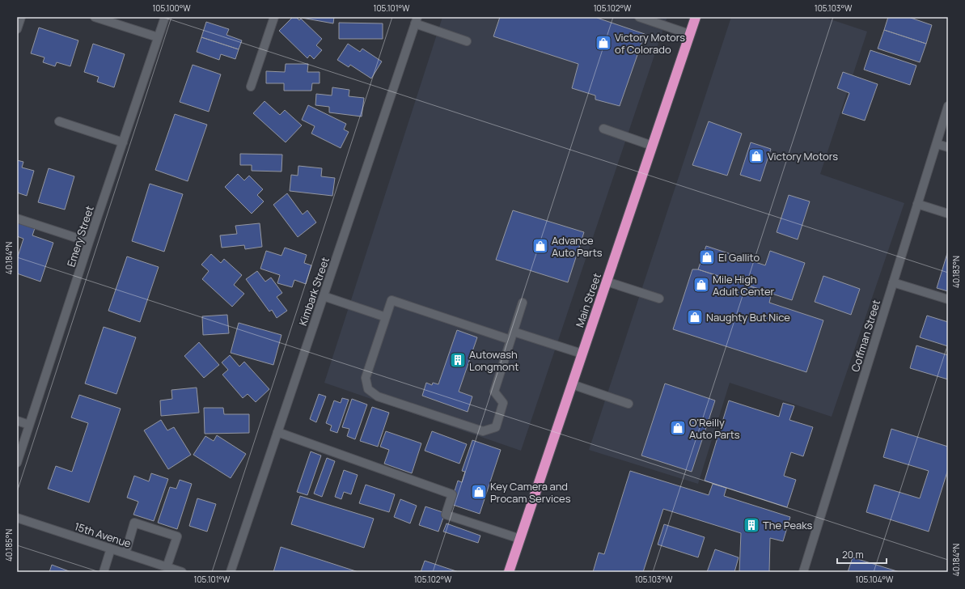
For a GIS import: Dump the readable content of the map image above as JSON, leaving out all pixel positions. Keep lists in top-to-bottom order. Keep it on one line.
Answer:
{"streets":{"highway":["Main Street"],"street":["Emery Street","Kimbark Street","Coffman Street","15th Avenue"]},"places":{"shop":["Victory Motors of Colorado","Victory Motors","Advance Auto Parts","El Gallito","Mile High Adult Center","Naughty But Nice","O'Reilly Auto Parts","Key Camera and Procam Services"],"building":["Autowash Longmont","The Peaks"]},"scale_bar":"20 m","coordinates":["105.100°W","105.101°W","105.102°W","105.103°W","40.184°N","40.183°N","40.185°N","105.104°W"]}
